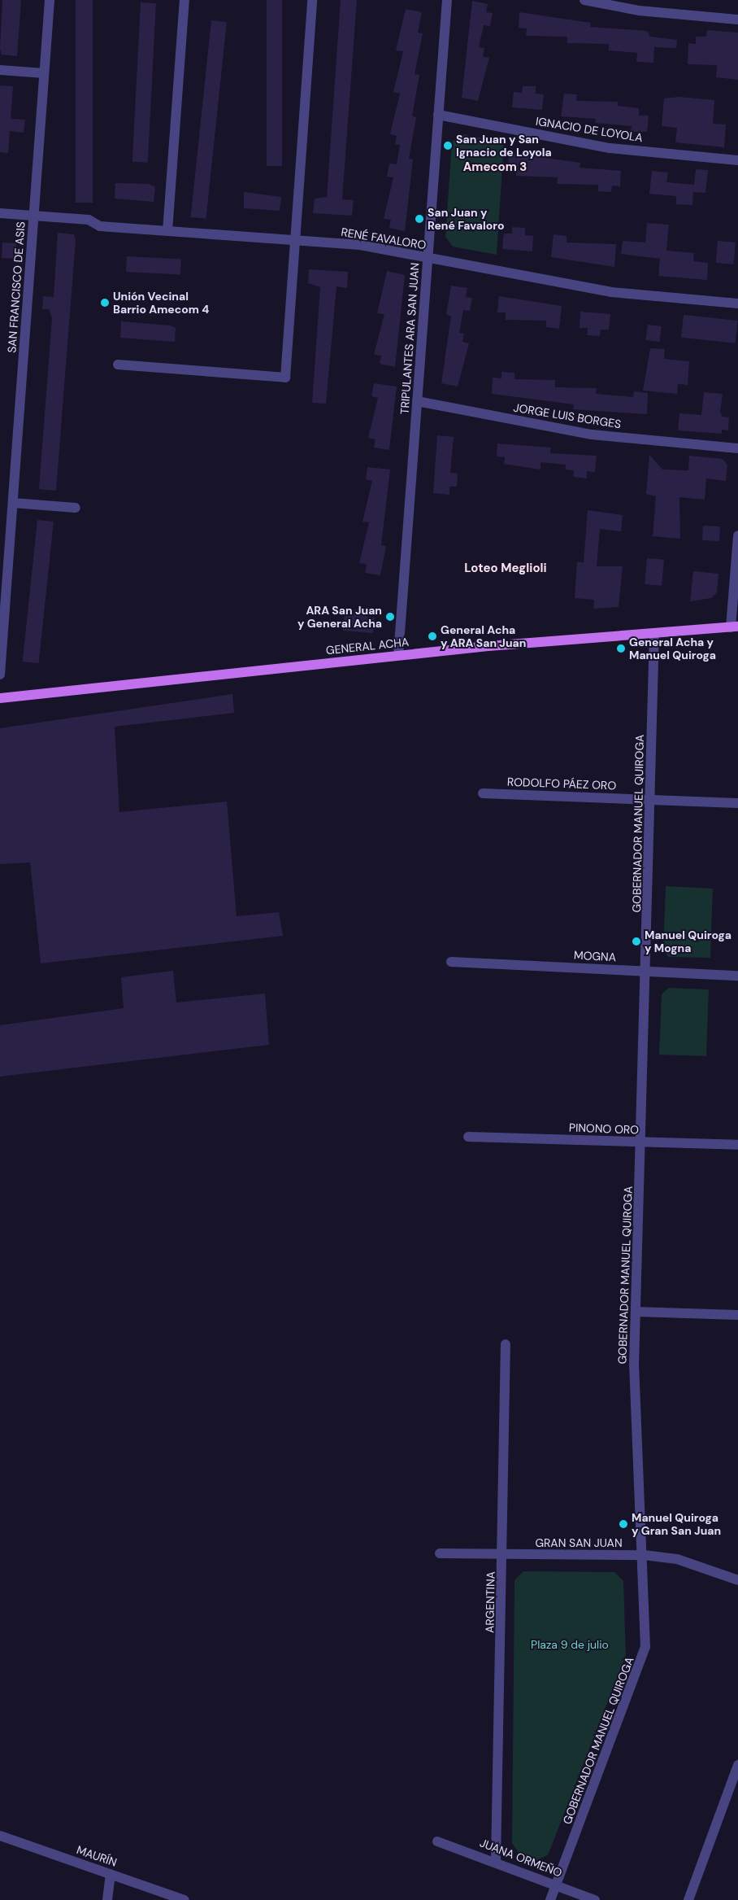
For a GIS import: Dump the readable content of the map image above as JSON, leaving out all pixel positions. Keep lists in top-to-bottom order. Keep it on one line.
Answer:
{"streets":{"main road":["GENERAL ACHA"],"street":["IGNACIO DE LOYOLA","RENÉ FAVALORO","SAN FRANCISCO DE ASIS","TRIPULANTES ARA SAN JUAN","JORGE LUIS BORGES","RODOLFO PÁEZ ORO","GOBERNADOR MANUEL QUIROGA","MOGNA","PINONO ORO","GRAN SAN JUAN","ARGENTINA","MAURÍN","JUANA ORMEÑO"]},"crossings":[["IGNACIO DE LOYOLA","TRIPULANTES ARA SAN JUAN"],["RENÉ FAVALORO","SAN FRANCISCO DE ASIS"],["RENÉ FAVALORO","TRIPULANTES ARA SAN JUAN"],["TRIPULANTES ARA SAN JUAN","JORGE LUIS BORGES"],["TRIPULANTES ARA SAN JUAN","GENERAL ACHA"],["GENERAL ACHA","GOBERNADOR MANUEL QUIROGA"],["RODOLFO PÁEZ ORO","GOBERNADOR MANUEL QUIROGA"],["GOBERNADOR MANUEL QUIROGA","MOGNA"],["GOBERNADOR MANUEL QUIROGA","PINONO ORO"],["GOBERNADOR MANUEL QUIROGA","GRAN SAN JUAN"],["GOBERNADOR MANUEL QUIROGA","JUANA ORMEÑO"],["GRAN SAN JUAN","ARGENTINA"],["ARGENTINA","JUANA ORMEÑO"]],"districts":["Amecom 3","Loteo Meglioli"],"parks":["Plaza 9 de julio"],"places":["San Juan y San Ignacio de Loyola","San Juan y René Favaloro","Unión Vecinal Barrio Amecom 4","ARA San Juan y General Acha","General Acha y ARA San Juan","General Acha y Manuel Quiroga","Manuel Quiroga y Mogna","Manuel Quiroga y Gran San Juan"]}
